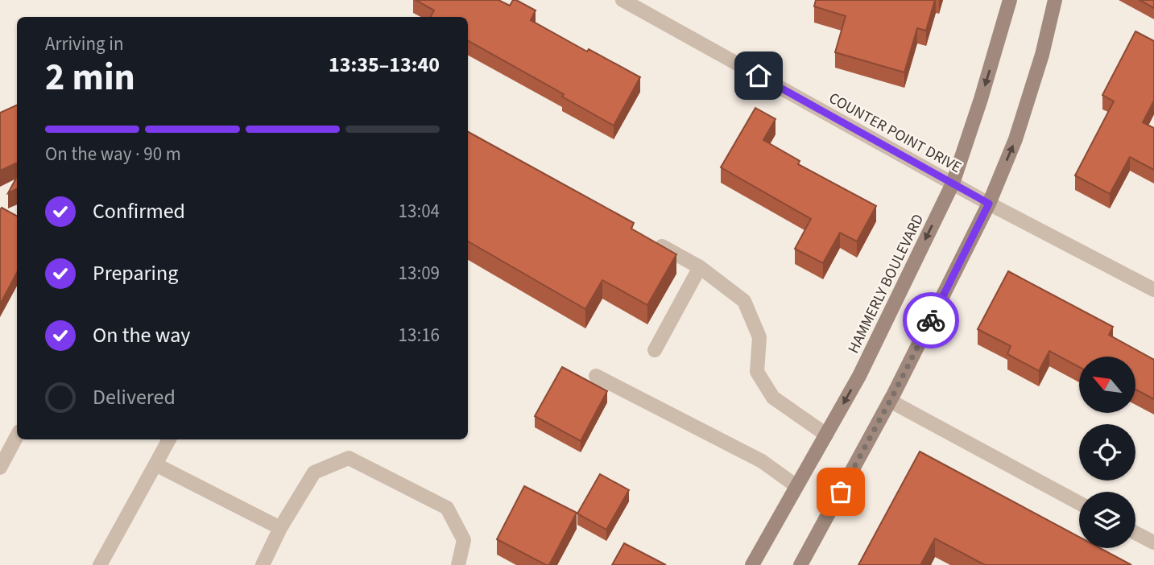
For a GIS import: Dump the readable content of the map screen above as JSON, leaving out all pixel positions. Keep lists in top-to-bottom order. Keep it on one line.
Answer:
{"streets":{"main road":["HAMMERLY BOULEVARD"],"street":["COUNTER POINT DRIVE"]},"crossings":[["COUNTER POINT DRIVE","HAMMERLY BOULEVARD"]],"north":"top left","page":{"heading":["2 min","Arriving in","13:35–13:40"],"bar":"On the way · 90 m","list":[["Confirmed","13:04"],["Preparing","13:09"],["On the way","13:16"],"Delivered"]}}
